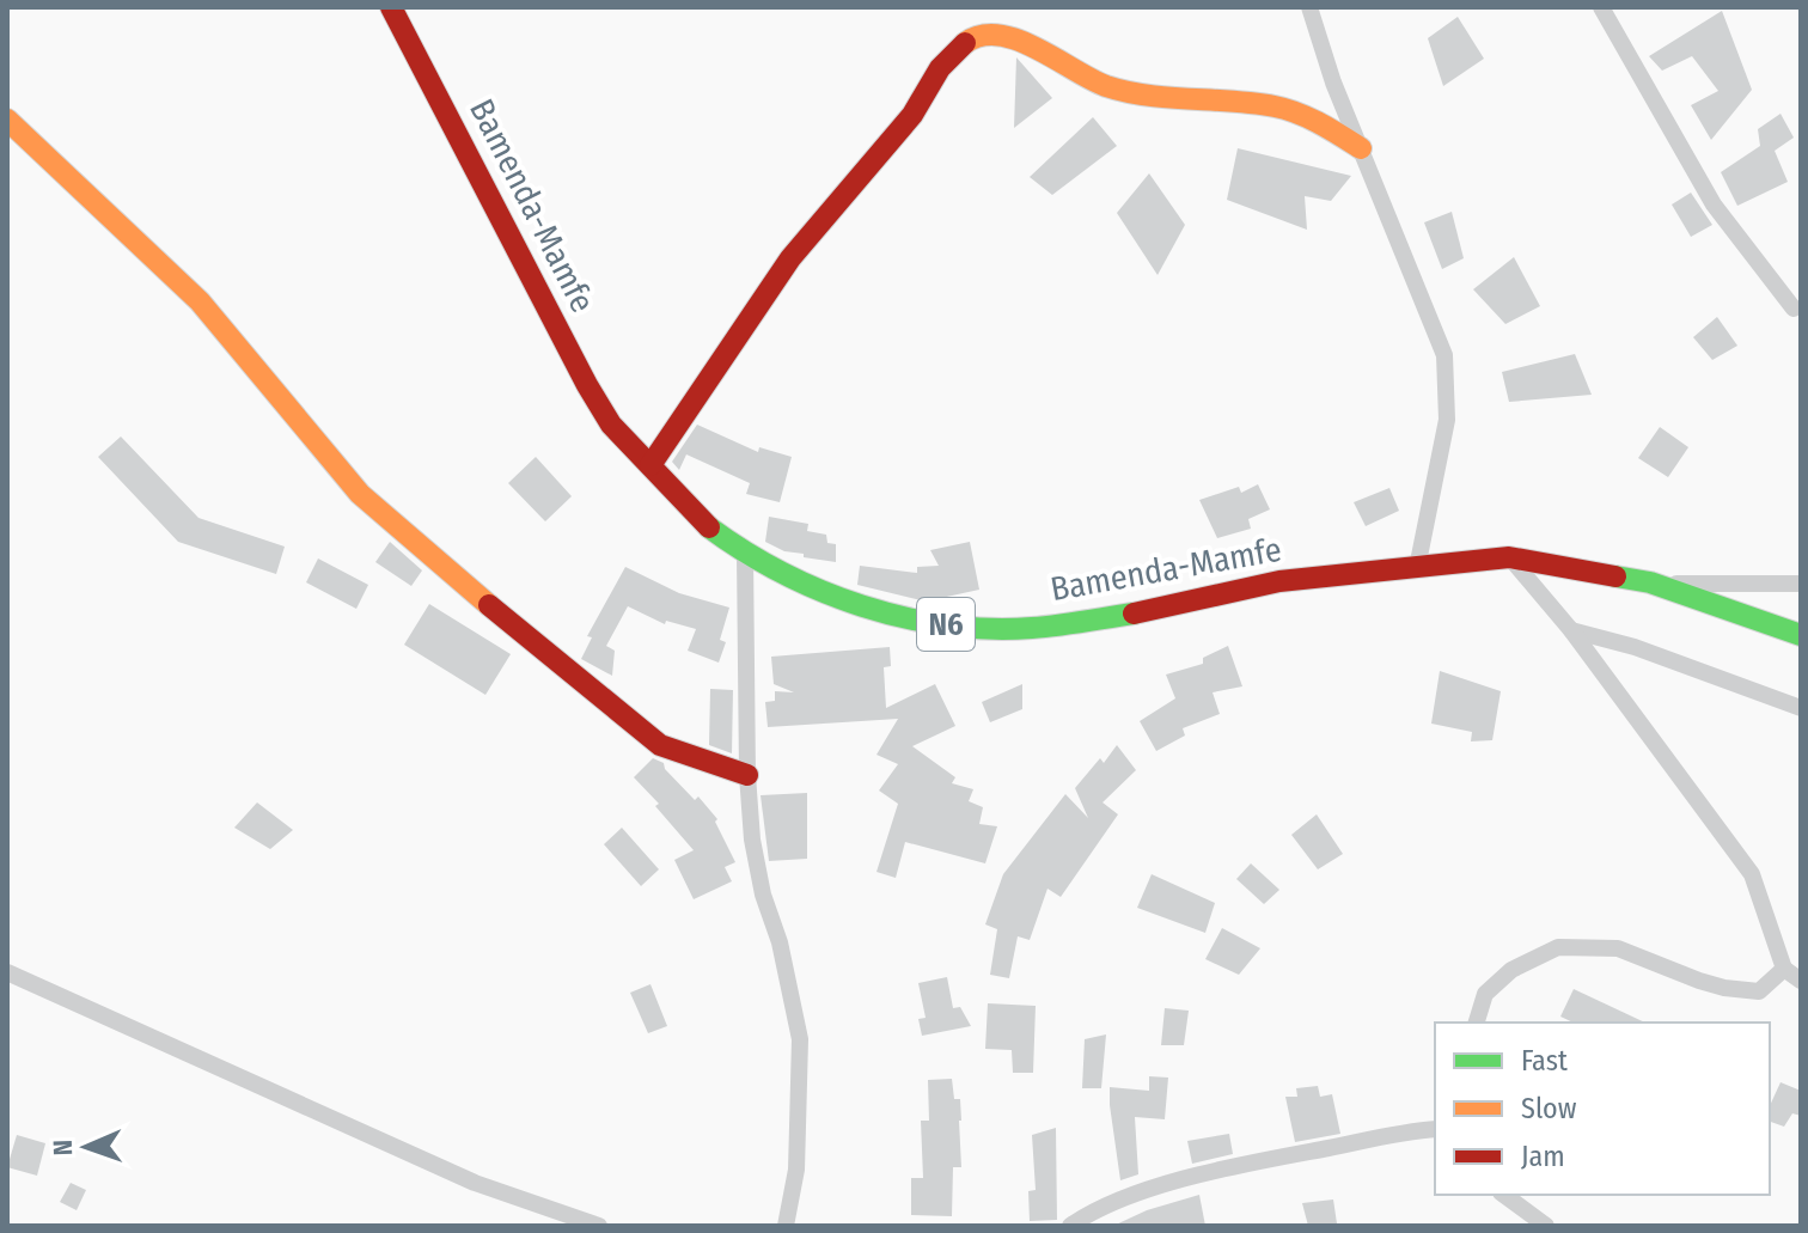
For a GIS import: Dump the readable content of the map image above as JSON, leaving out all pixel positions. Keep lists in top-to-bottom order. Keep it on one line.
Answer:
{"streets":{"main road":["Bamenda-Mamfe","N6"]},"legend":["Fast","Slow","Jam"],"north":"left"}
